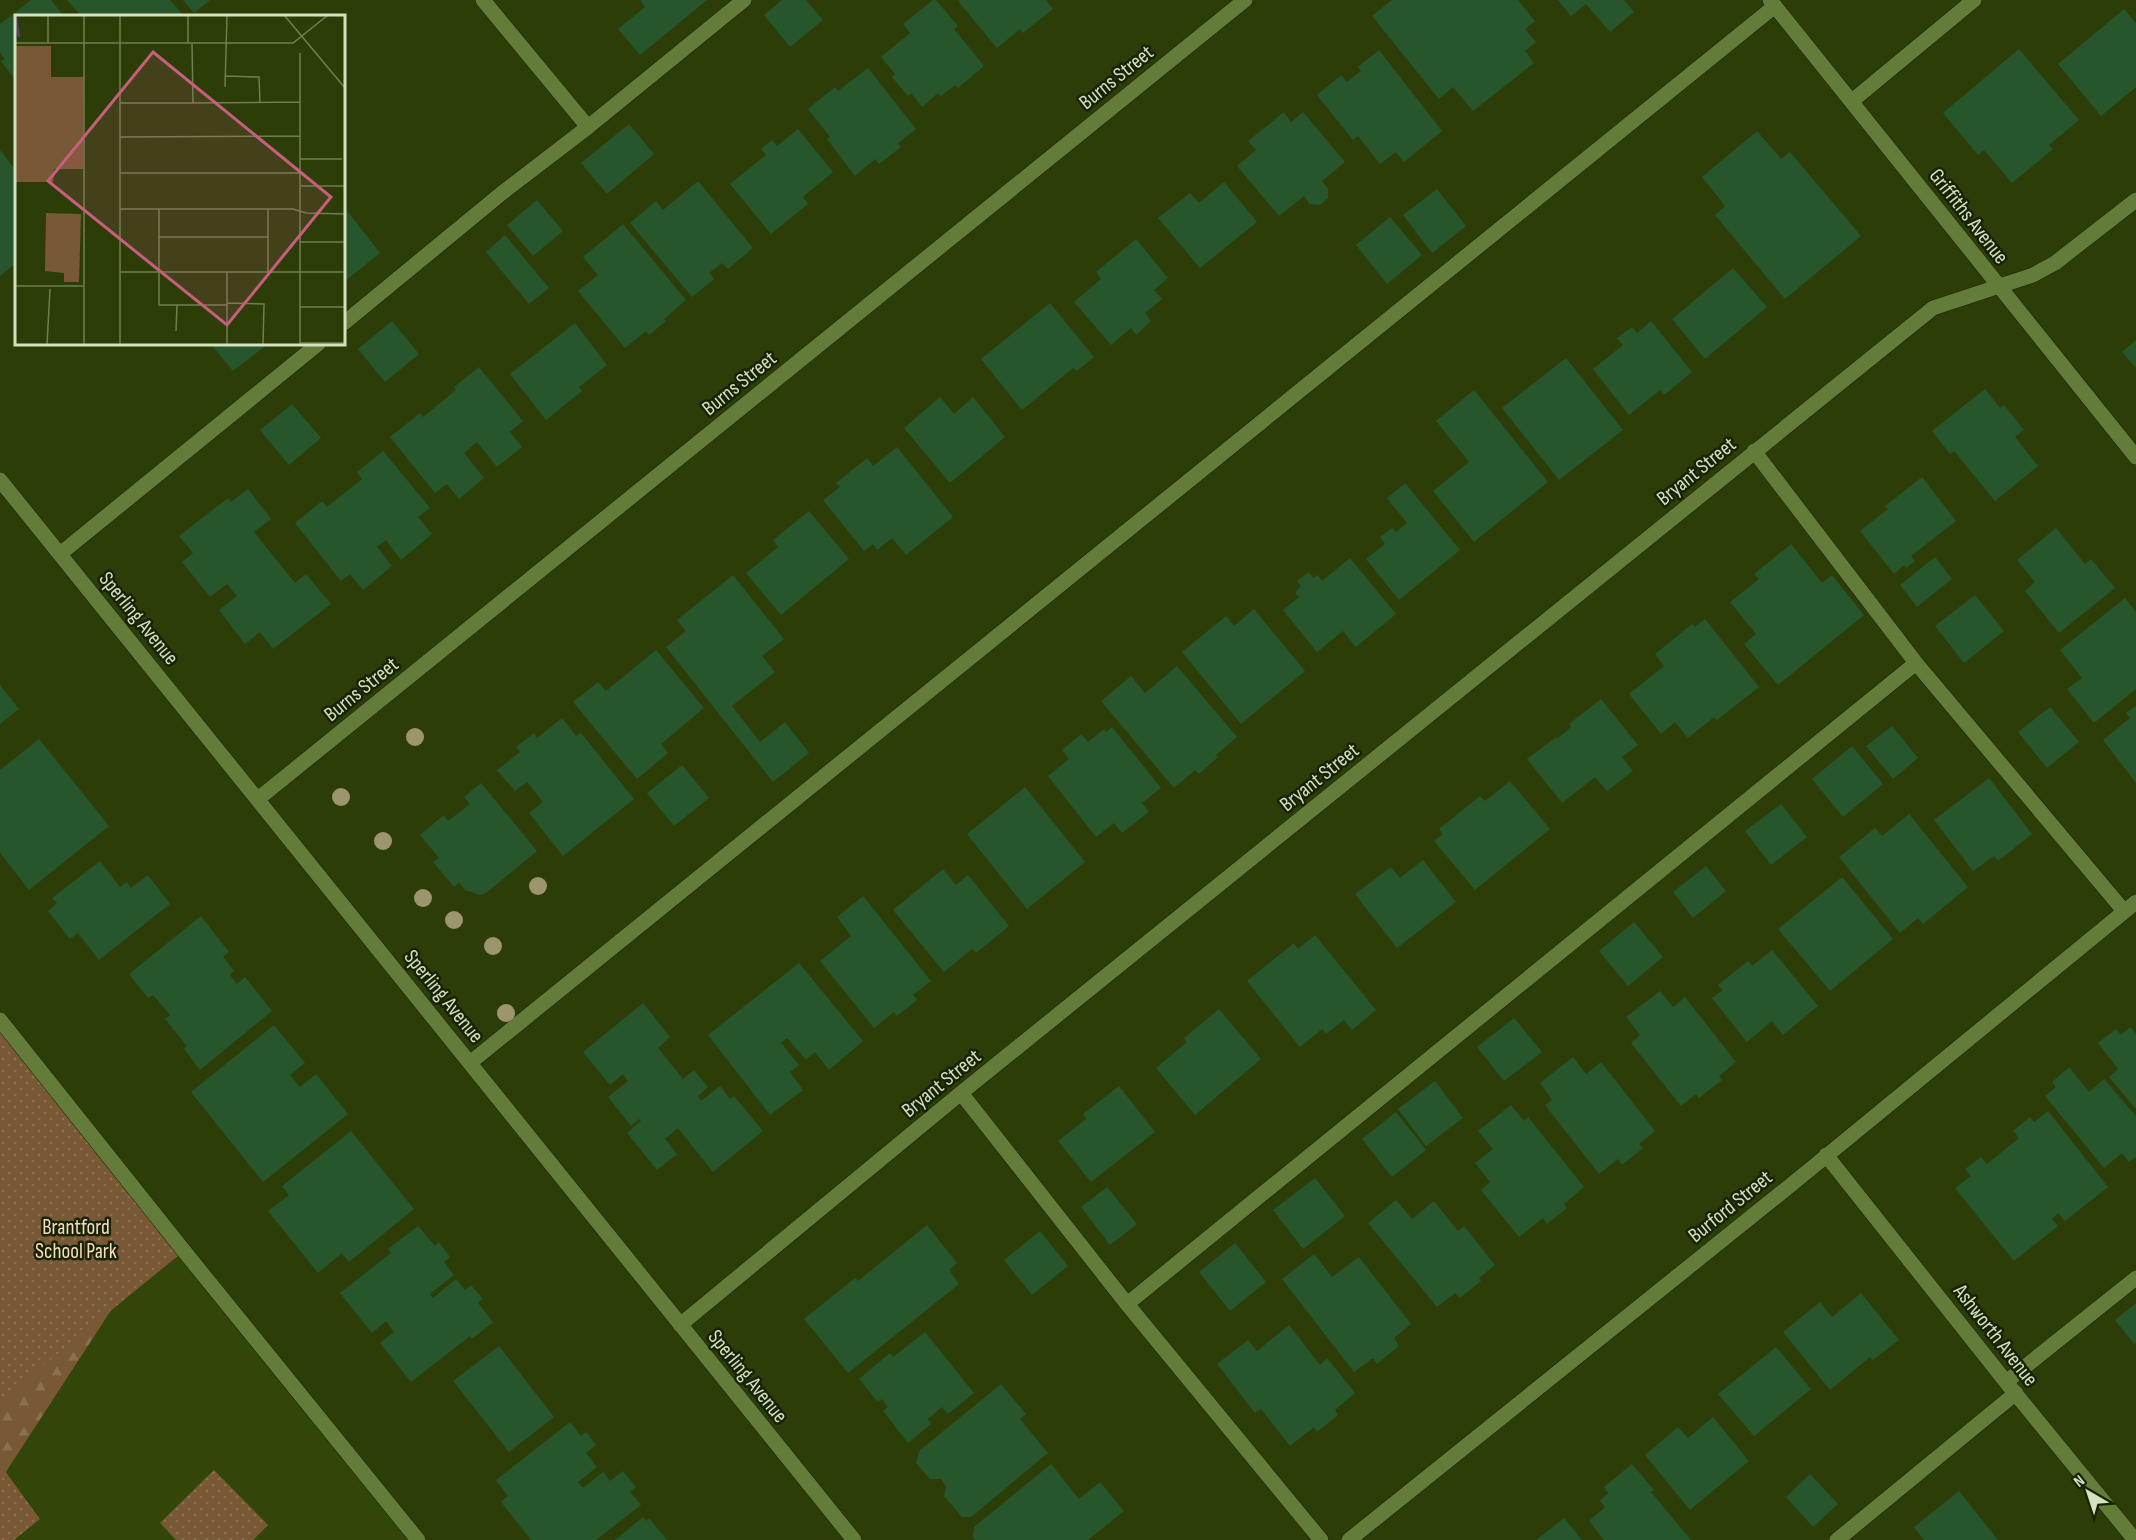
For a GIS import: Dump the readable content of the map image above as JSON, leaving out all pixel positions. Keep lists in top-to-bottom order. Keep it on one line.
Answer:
{"streets":{"street":["Burns Street","Griffiths Avenue","Bryant Street","Sperling Avenue","Burford Street","Ashworth Avenue"]},"crossings":[["Burns Street","Sperling Avenue"],["Griffiths Avenue","Bryant Street"],["Bryant Street","Sperling Avenue"],["Burford Street","Ashworth Avenue"]],"parks":["Brantford School Park"],"north":"top left"}
